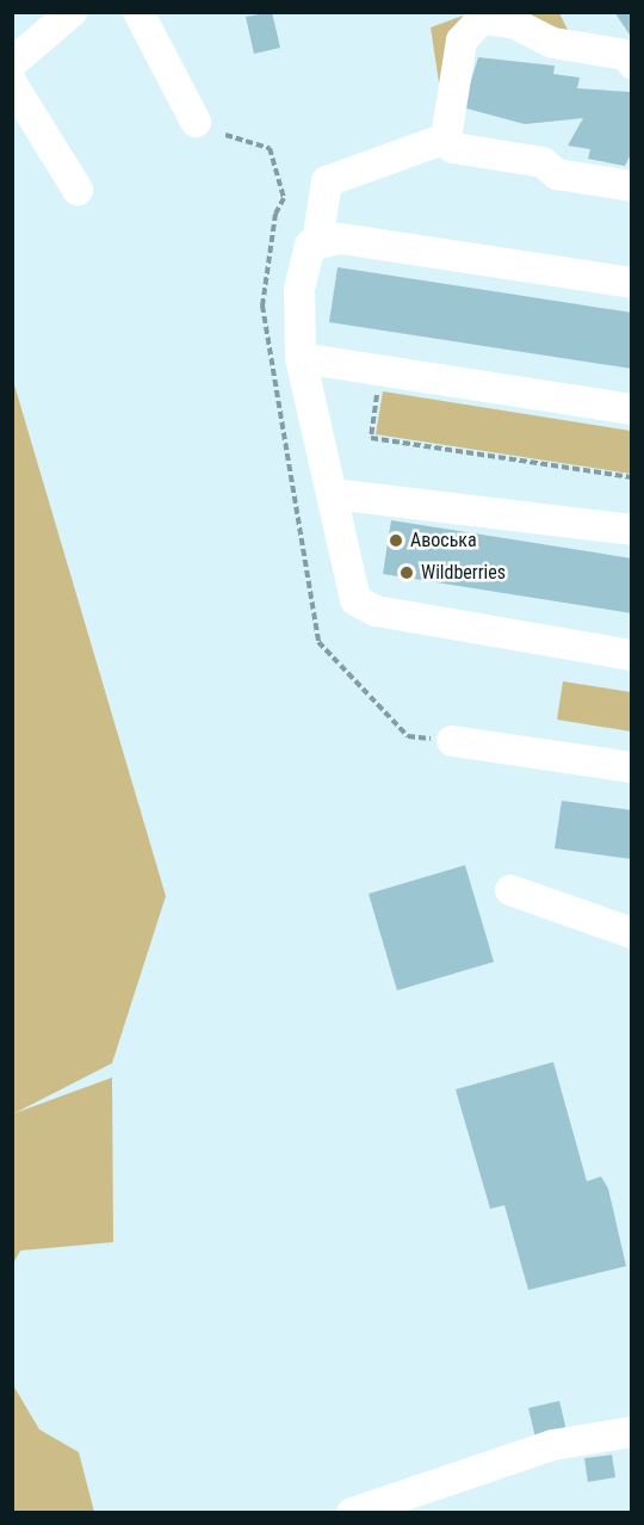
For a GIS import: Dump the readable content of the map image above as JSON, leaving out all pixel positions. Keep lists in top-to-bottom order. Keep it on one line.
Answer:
{"places":["Авоська","Wildberries"]}
